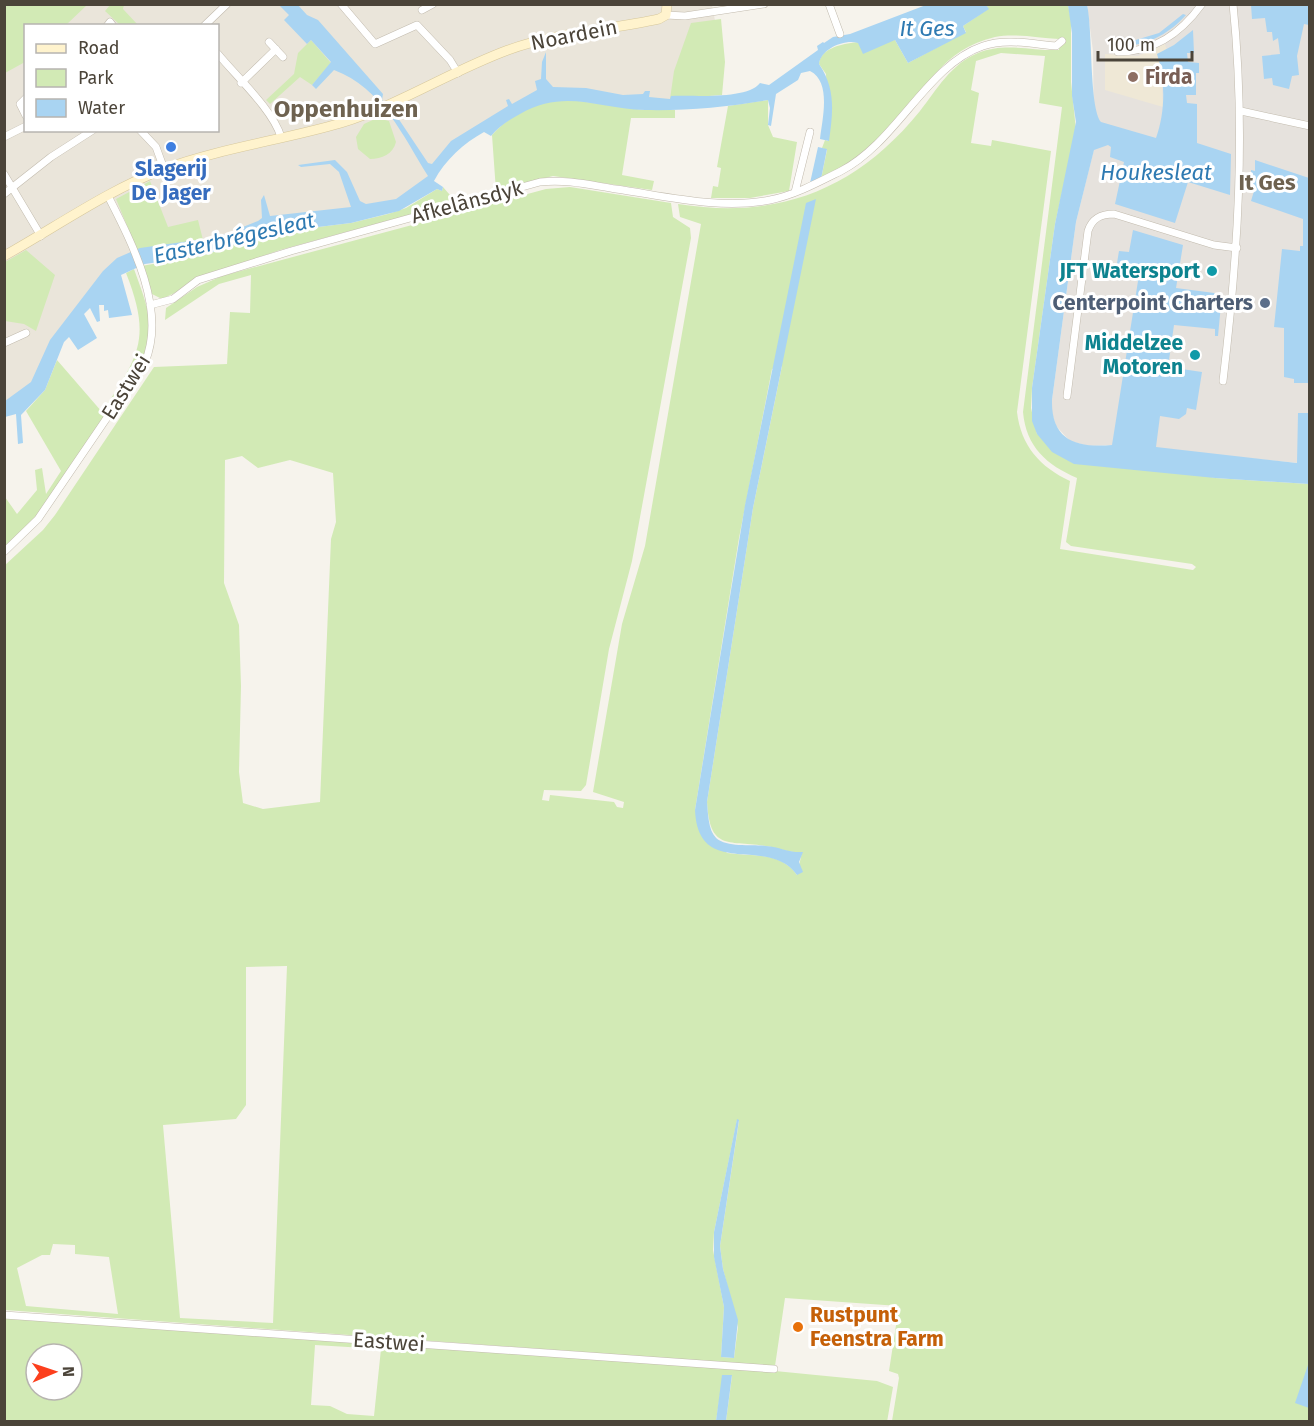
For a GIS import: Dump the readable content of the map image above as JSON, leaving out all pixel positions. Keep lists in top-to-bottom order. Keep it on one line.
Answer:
{"streets":{"street":["Noardein","Afkelânsdyk","Eastwei"]},"crossings":[["Noardein","Eastwei"],["Afkelânsdyk","Eastwei"]],"districts":["Oppenhuizen","It Ges"],"water":["It Ges","Houkesleat","Easterbrégesleat"],"places":["Firda","Slagerij De Jager","JFT Watersport","Centerpoint Charters","Middelzee Motoren","Rustpunt Feenstra Farm"],"legend":["Road","Park","Water"],"scale_bar":"100 m","north":"right"}
